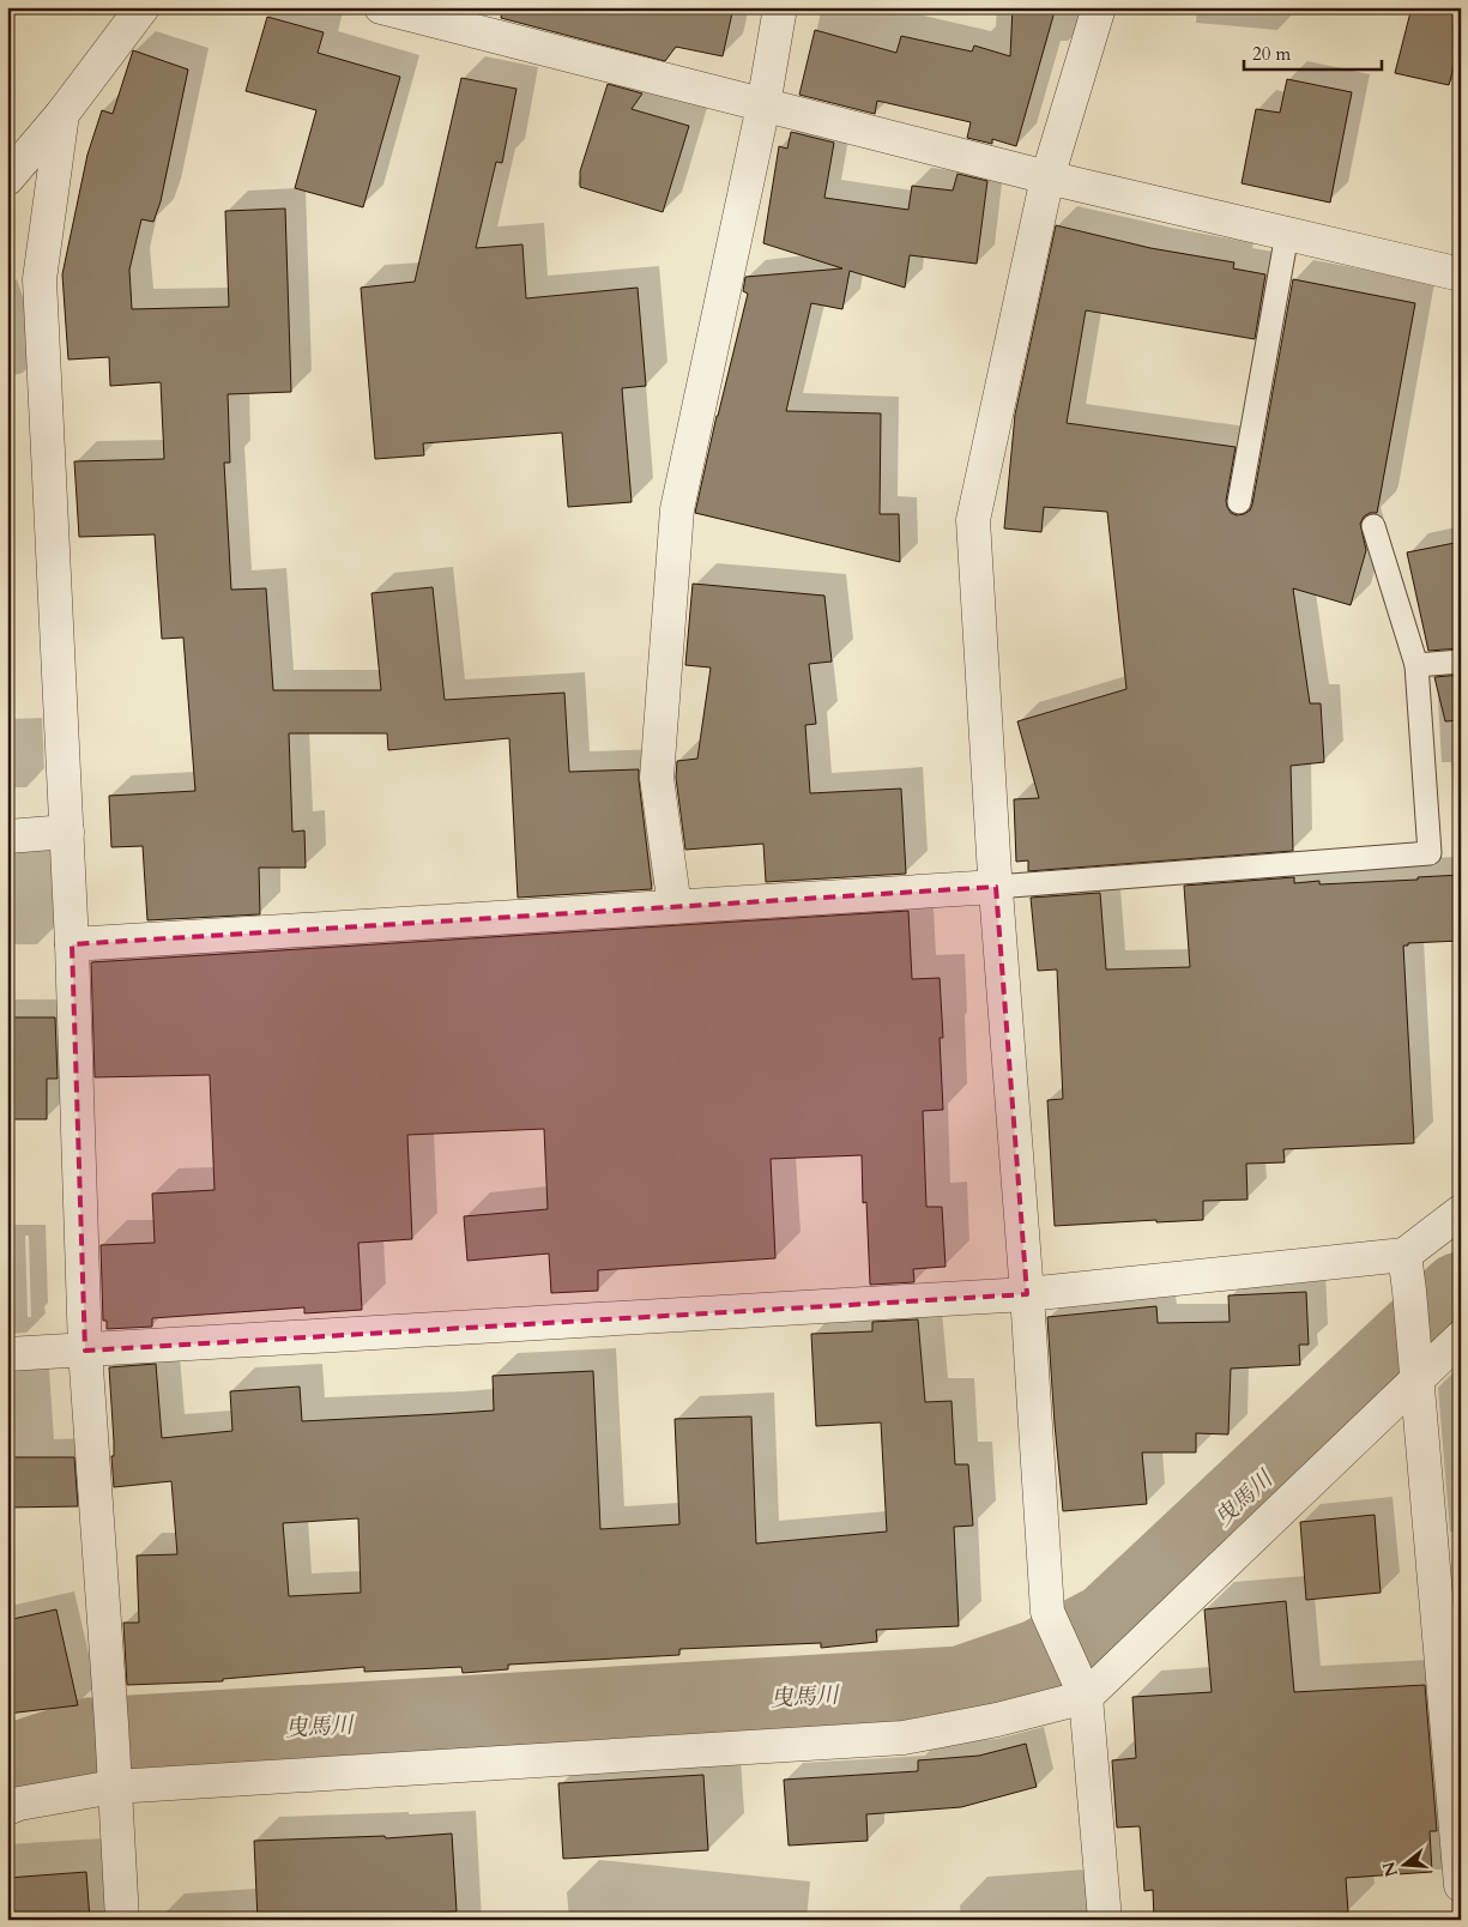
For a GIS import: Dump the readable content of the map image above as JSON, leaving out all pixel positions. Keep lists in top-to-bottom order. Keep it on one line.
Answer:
{"water":["曳馬川"],"scale_bar":"20 m","north":"left"}
